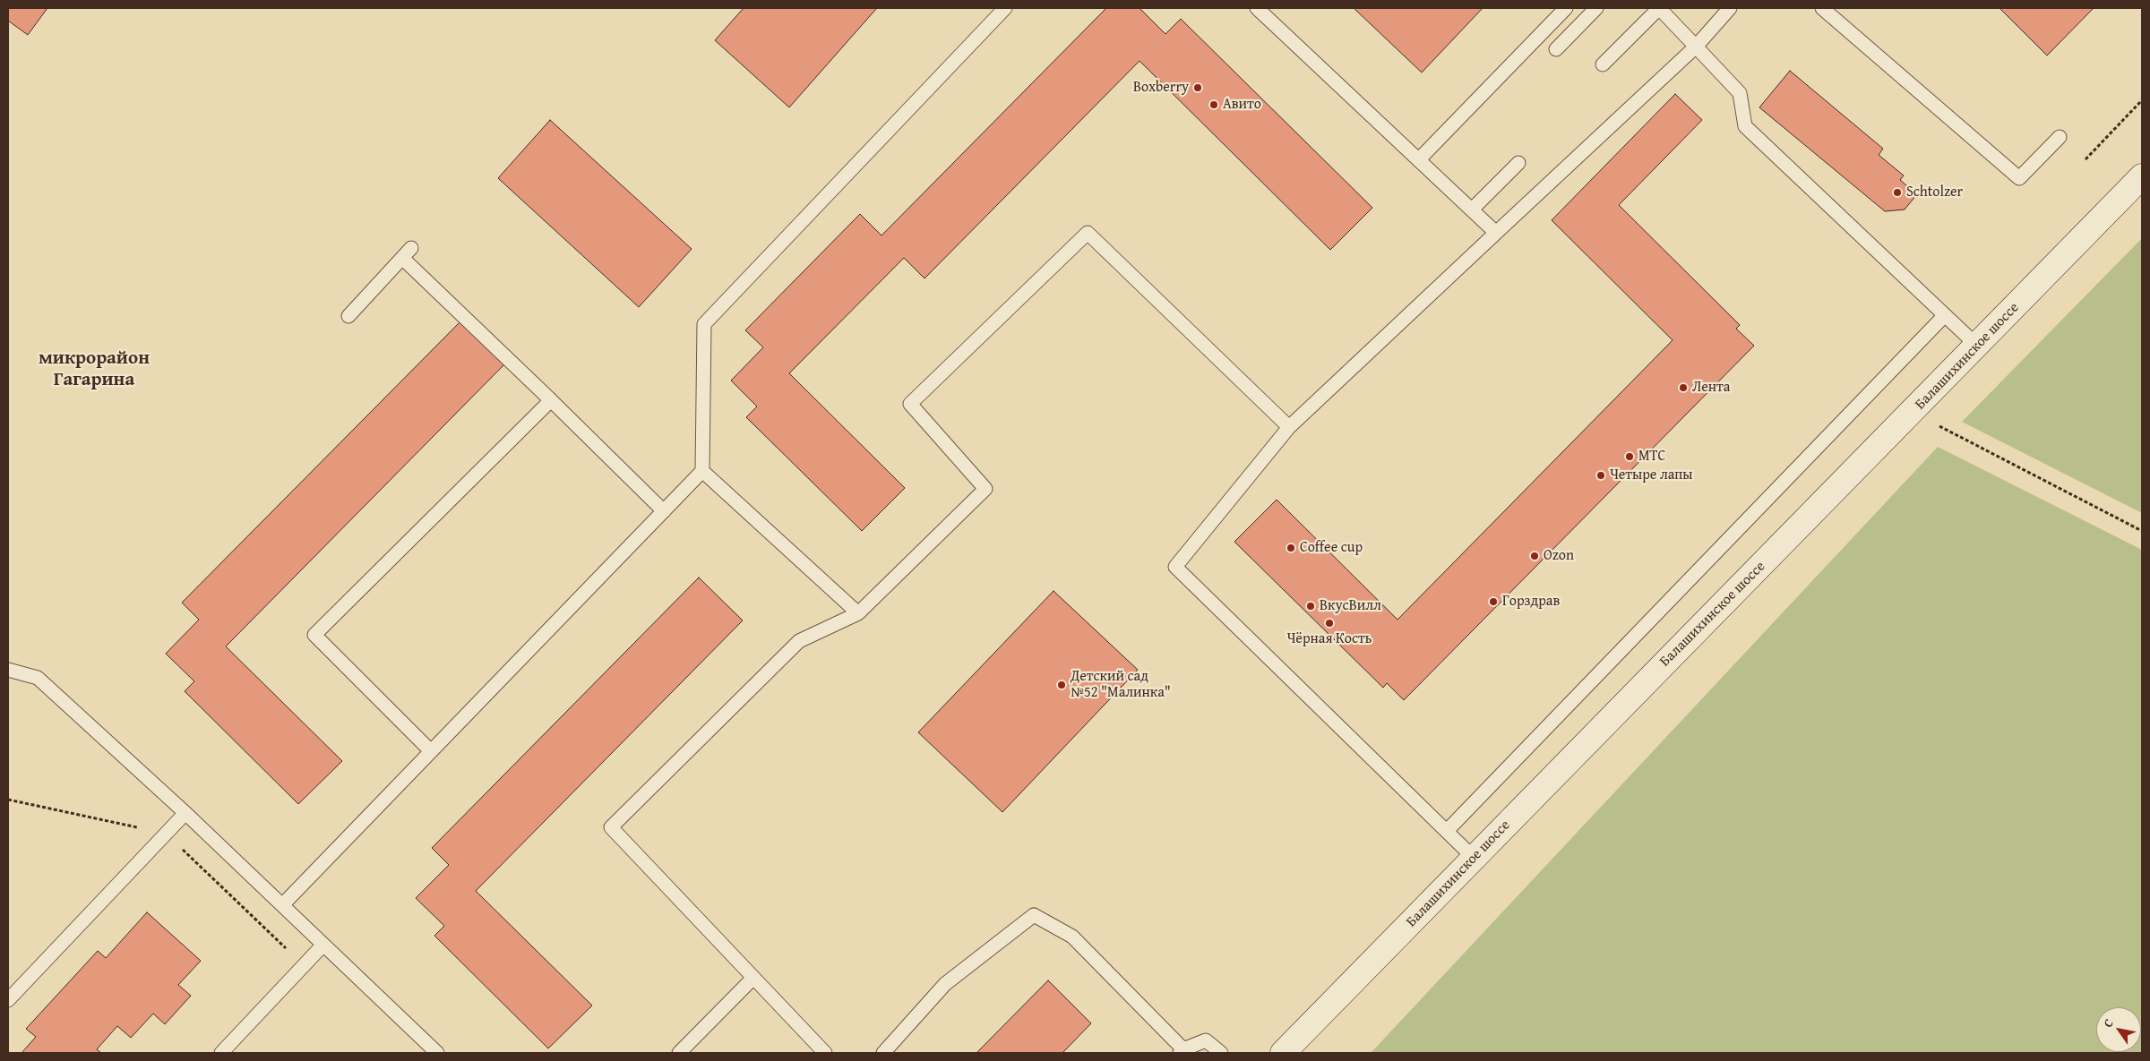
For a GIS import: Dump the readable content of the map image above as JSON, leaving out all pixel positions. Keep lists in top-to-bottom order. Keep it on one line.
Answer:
{"streets":{"main road":["Балашихинское шоссе"]},"districts":["микрорайон Гагарина"],"places":["Boxberry","Авито","Schtolzer","Лента","МТС","Четыре лапы","Coffee cup","Ozon","Горздрав","ВкусВилл","Чёрная Кость","Детский сад №52 \"Малинка\""],"north":"top left"}
